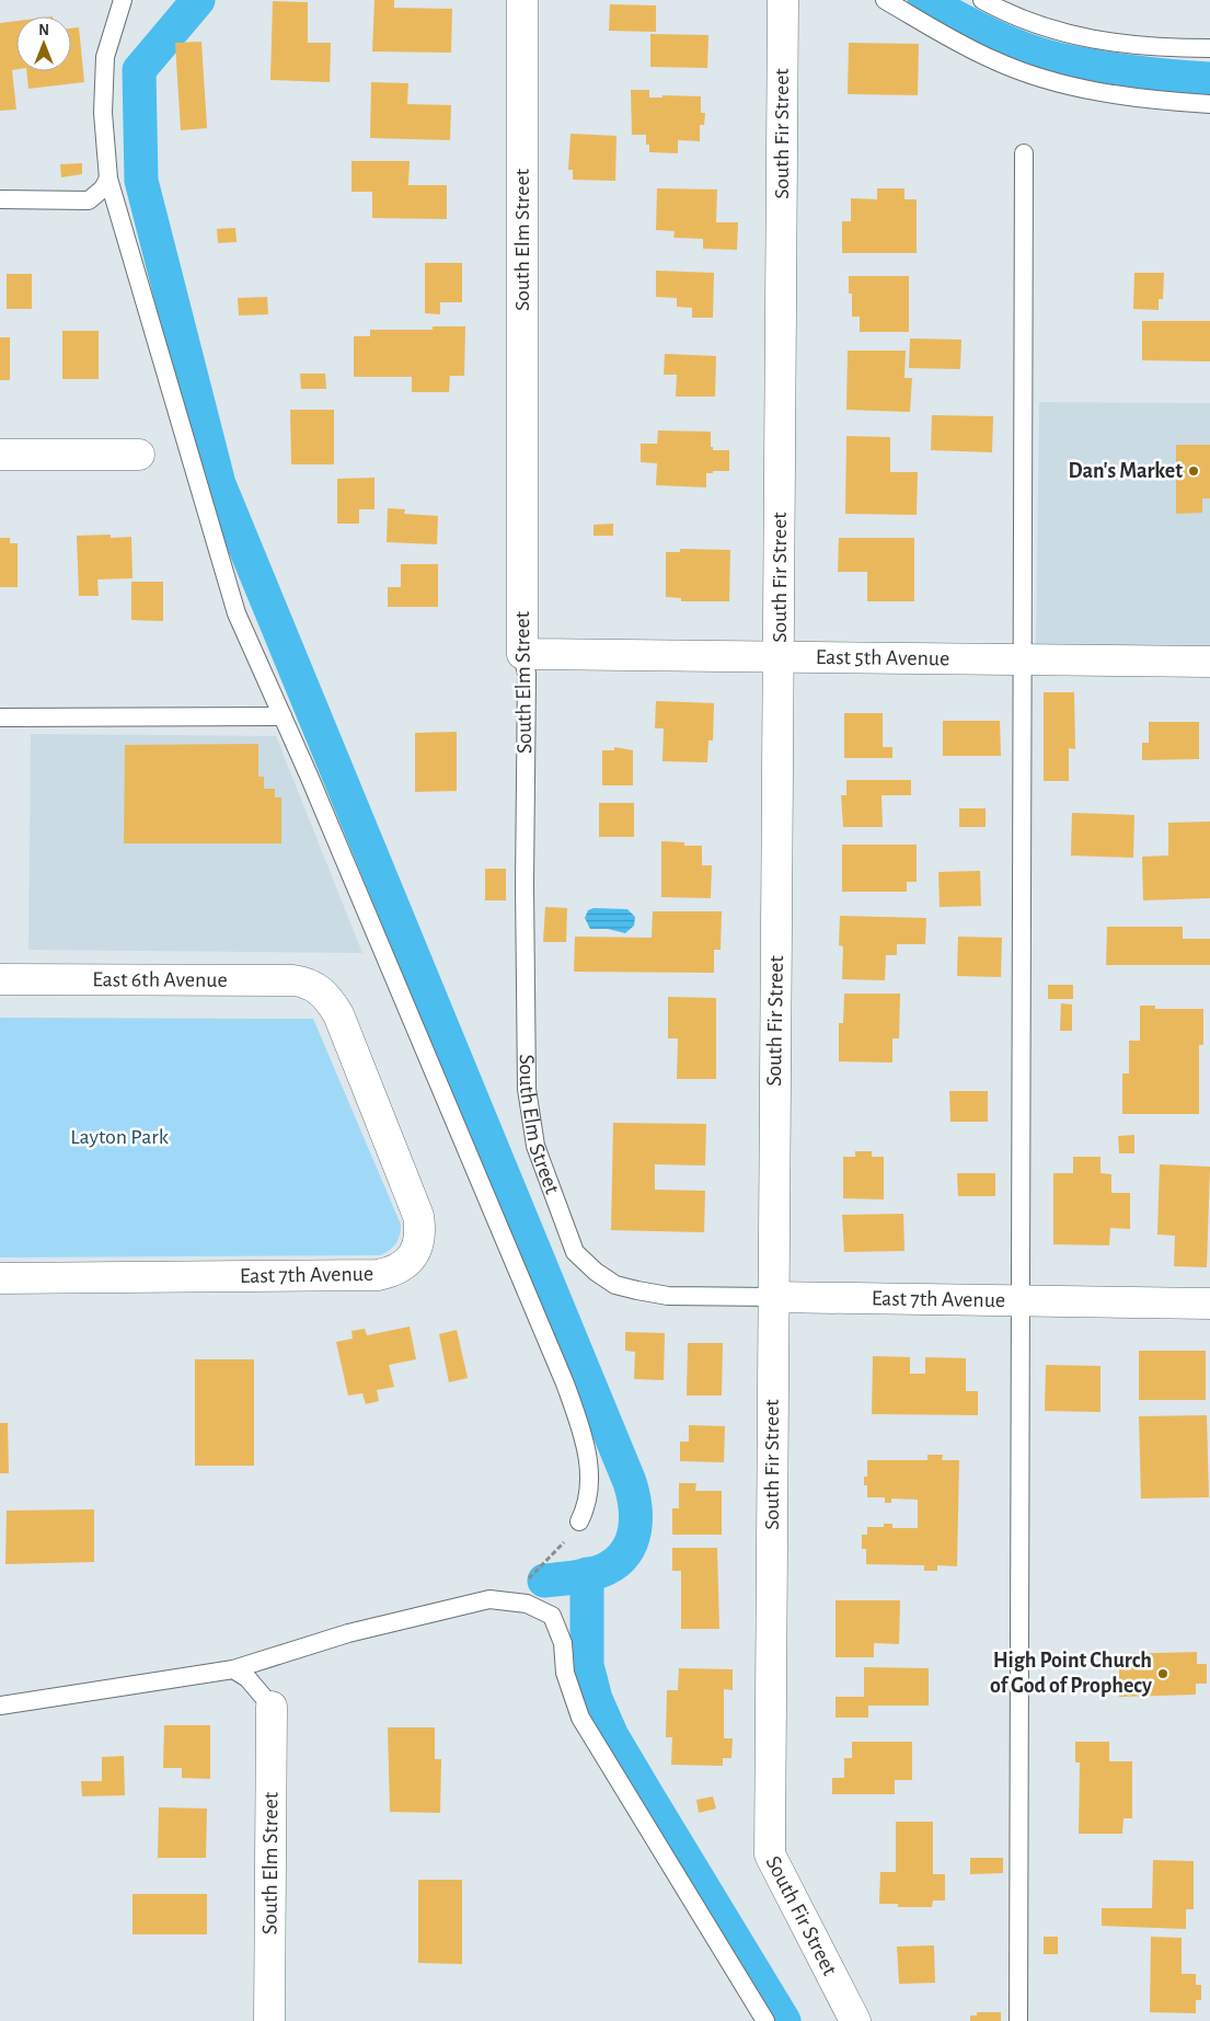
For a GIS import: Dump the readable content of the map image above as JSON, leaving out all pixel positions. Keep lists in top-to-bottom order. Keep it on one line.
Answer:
{"streets":{"street":["South Fir Street","South Elm Street","East 5th Avenue","East 6th Avenue","East 7th Avenue"]},"crossings":[["South Fir Street","East 5th Avenue"],["South Fir Street","East 7th Avenue"],["South Elm Street","East 5th Avenue"],["South Elm Street","East 7th Avenue"],["East 6th Avenue","East 7th Avenue"]],"parks":["Layton Park"],"places":["Dan's Market","High Point Church of God of Prophecy"],"north":"top"}
